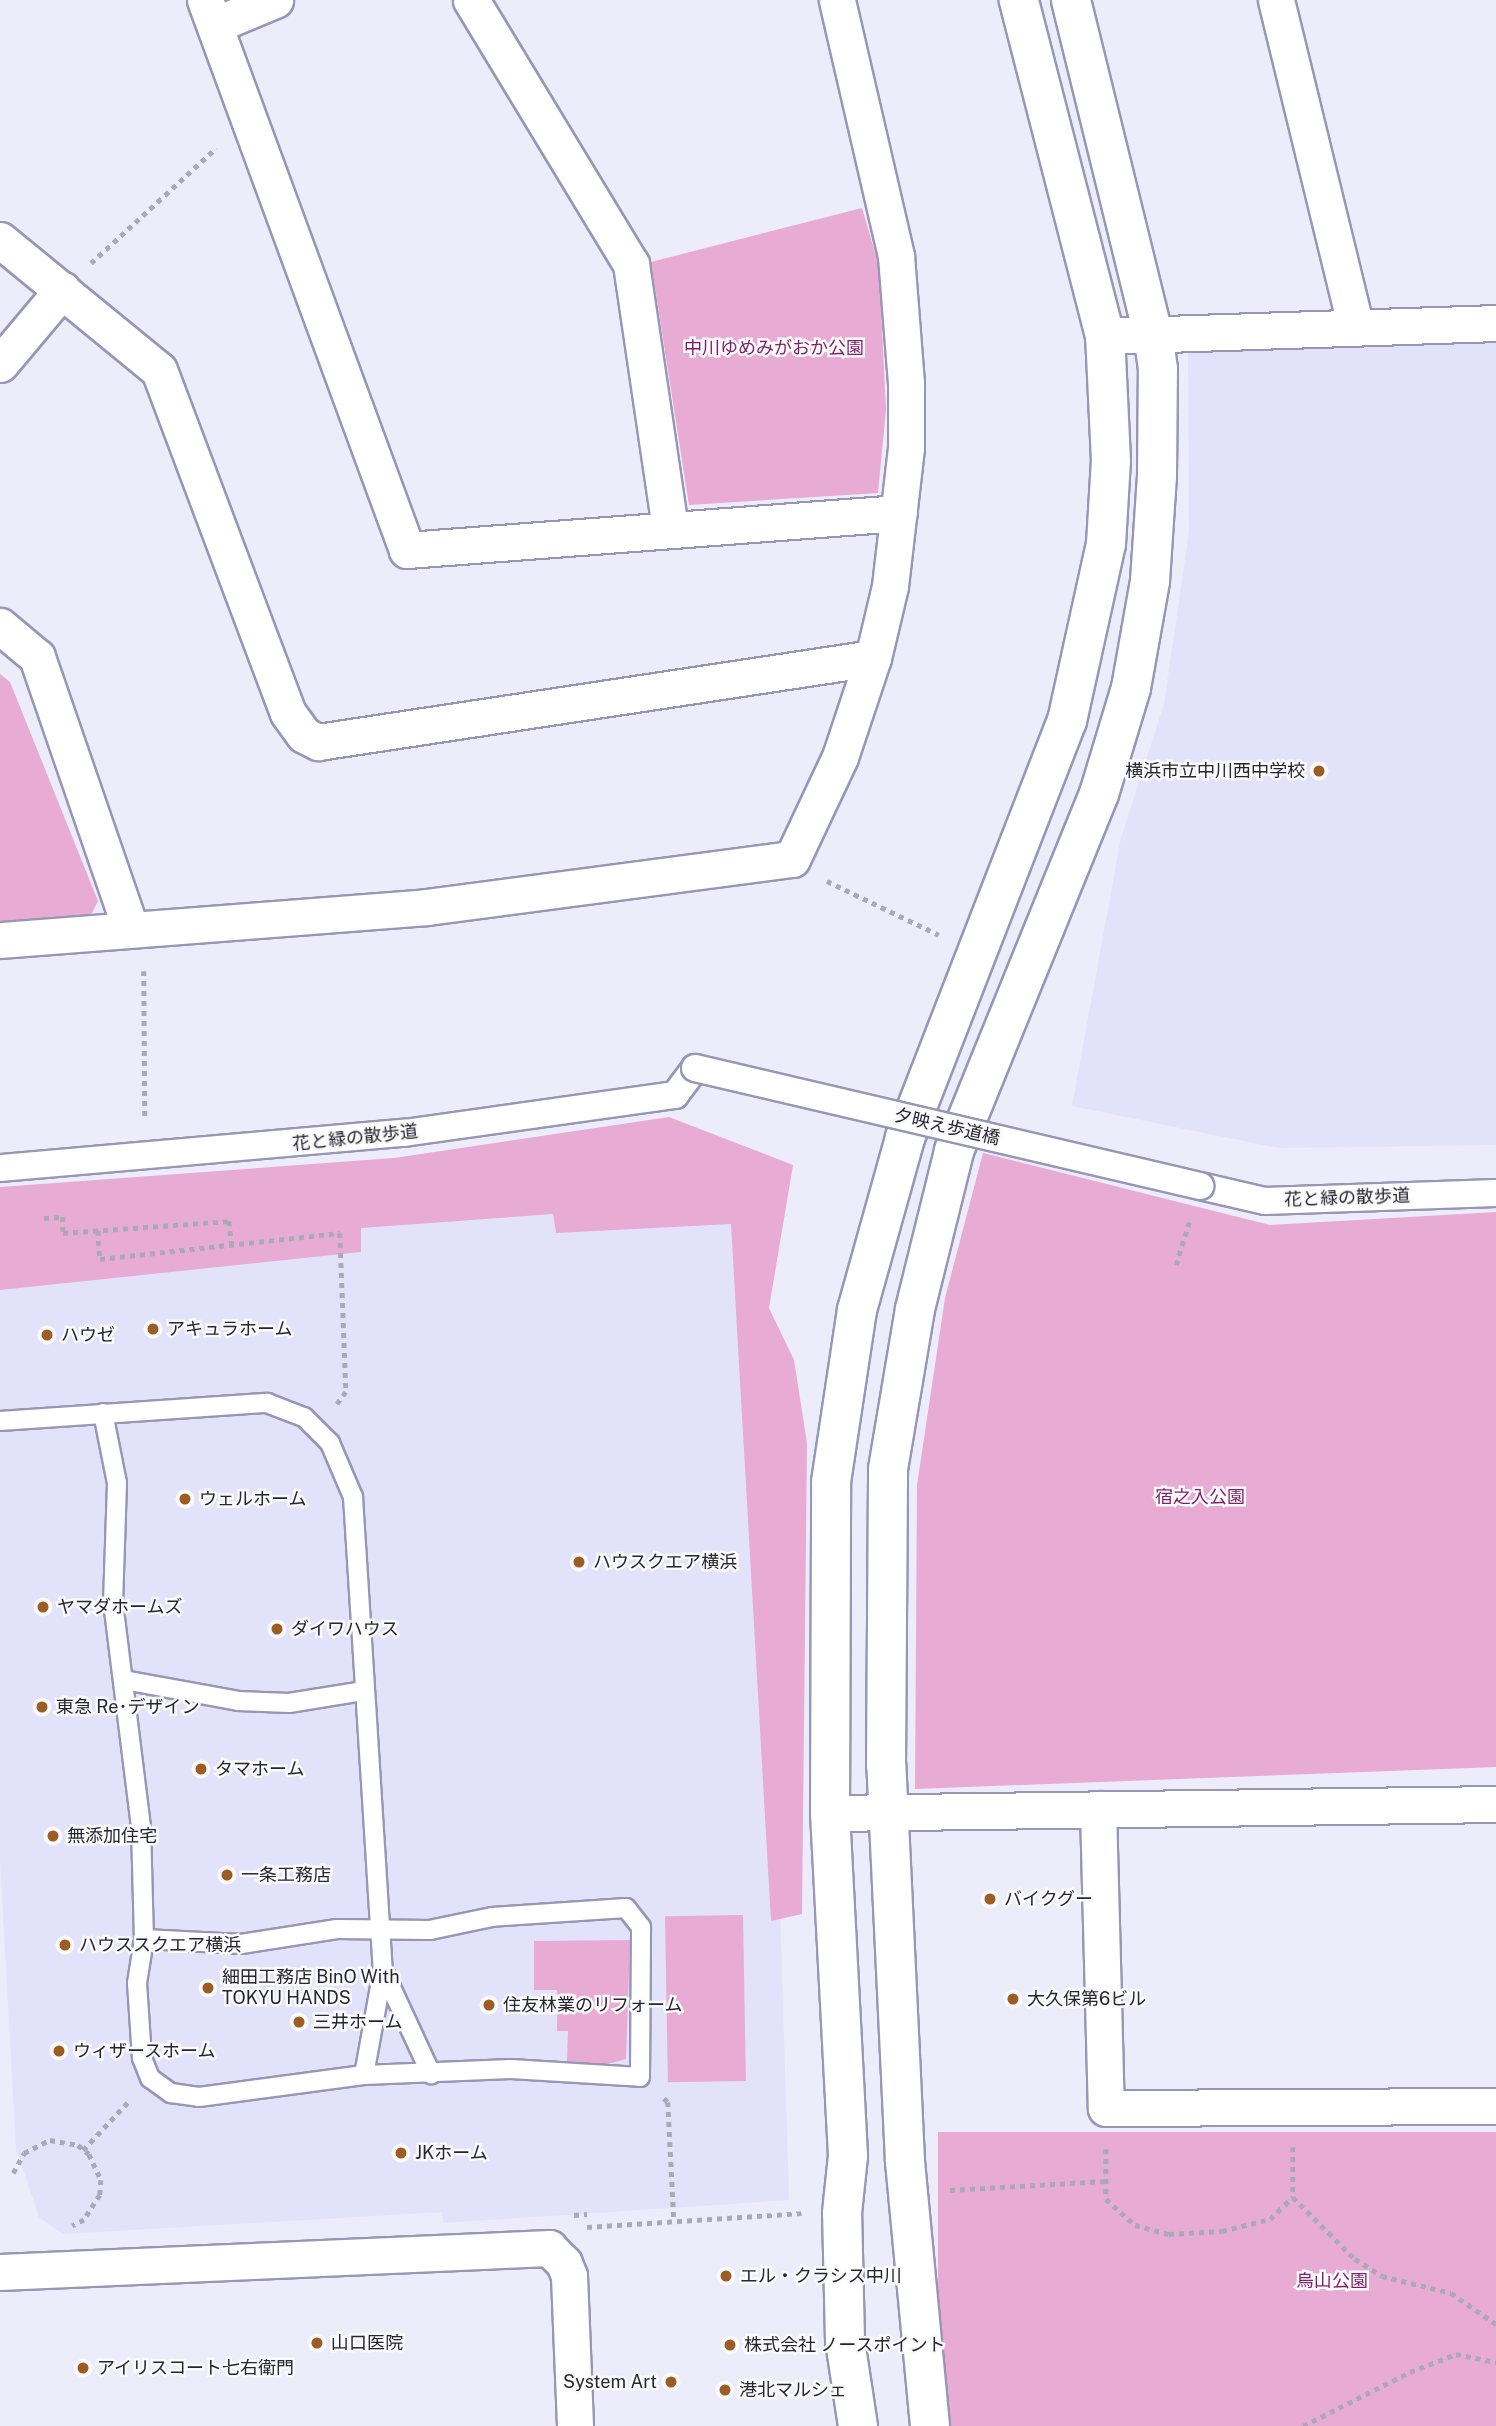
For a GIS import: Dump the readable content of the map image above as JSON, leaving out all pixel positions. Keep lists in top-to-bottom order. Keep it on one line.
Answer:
{"streets":{"street":["夕映え歩道橋","花と緑の散歩道"]},"crossings":[["夕映え歩道橋","花と緑の散歩道"]],"parks":["中川ゆめみがおか公園","宿之入公園","烏山公園"],"places":["横浜市立中川西中学校","アキュラホーム","ハウゼ","ウェルホーム","ハウスクエア横浜","ヤマダホームズ","ダイワハウス","東急 Re･デザイン","タマホーム","無添加住宅","一条工務店","バイクグー","ハウススクエア横浜","細田工務店 BinO With TOKYU HANDS","大久保第6ビル","住友林業のリフォーム","三井ホーム","ウィザースホーム","JKホーム","エル・クラシス中川","山口医院","株式会社 ノースポイント","アイリスコート七右衛門","System Art","港北マルシェ"]}
